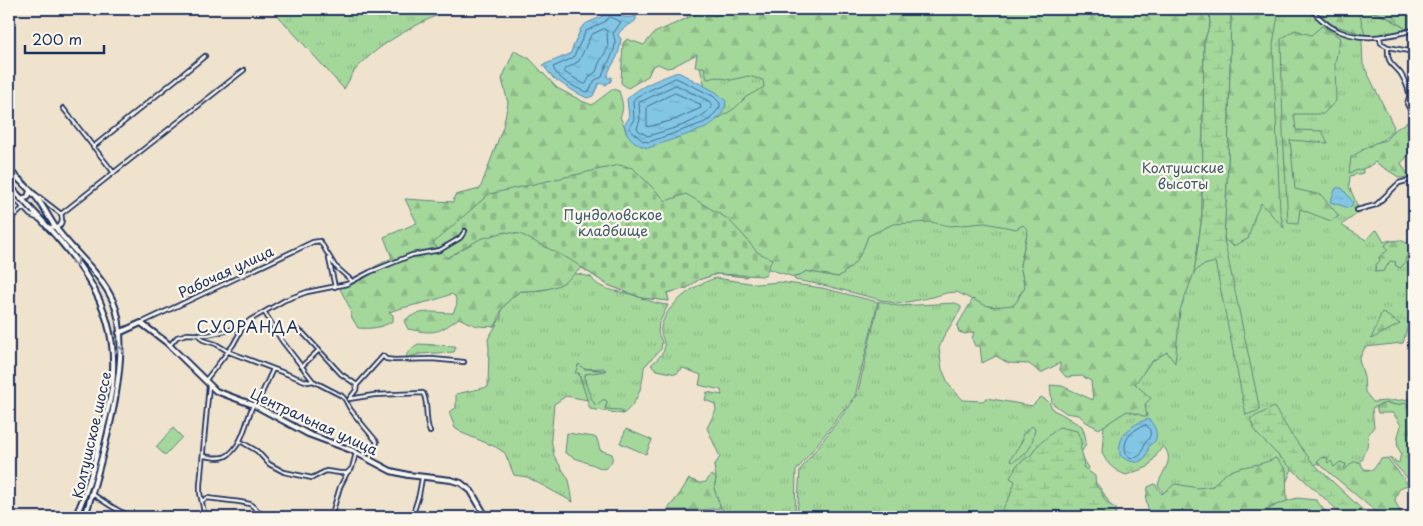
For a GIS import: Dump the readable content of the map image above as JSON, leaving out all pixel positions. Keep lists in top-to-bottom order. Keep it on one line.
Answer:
{"streets":{"main road":["Центральная улица","Колтушское шоссе"],"street":["Рабочая улица"]},"crossings":[["Рабочая улица","Центральная улица"]],"districts":["СУОРАНДА"],"parks":["Колтушские высоты","Пундоловское кладбище"],"scale_bar":"200 m"}
